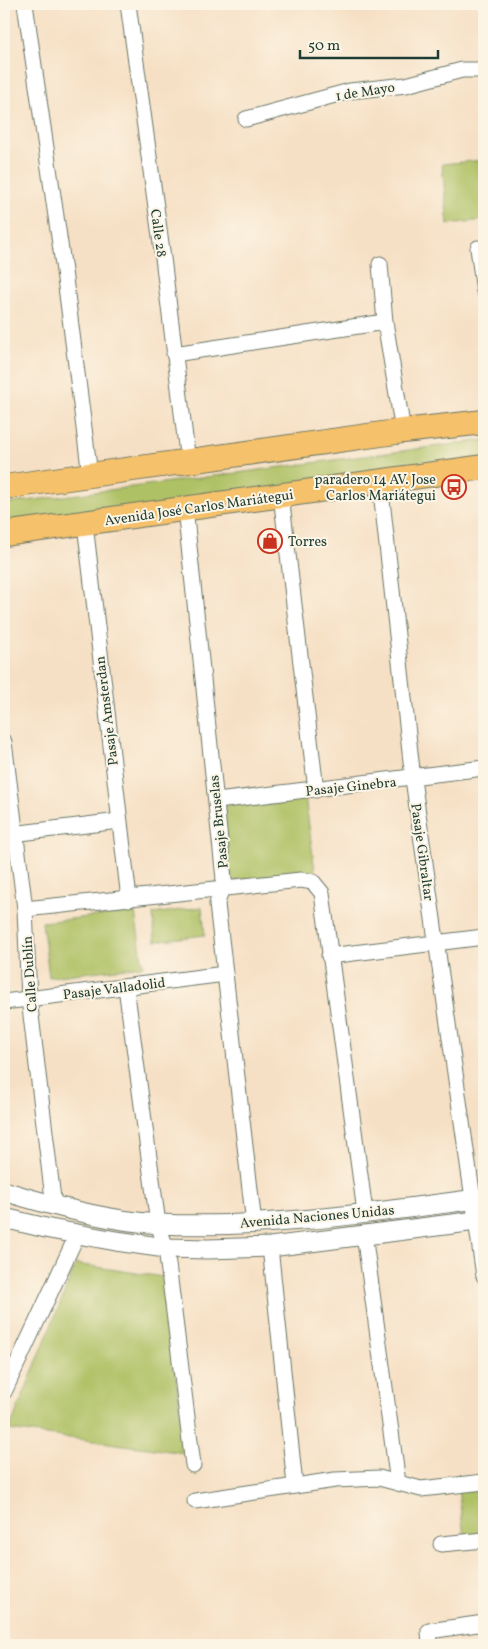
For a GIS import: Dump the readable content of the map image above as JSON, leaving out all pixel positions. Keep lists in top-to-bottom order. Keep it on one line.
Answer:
{"streets":{"main road":["Avenida José Carlos Mariátegui"],"street":["1 de Mayo","Calle 28","Pasaje Amsterdan","Pasaje Ginebra","Pasaje Bruselas","Pasaje Gibraltar","Calle Dublín","Pasaje Valladolid","Avenida Naciones Unidas"]},"crossings":[["Avenida José Carlos Mariátegui","Pasaje Amsterdan"],["Avenida José Carlos Mariátegui","Pasaje Bruselas"],["Avenida José Carlos Mariátegui","Pasaje Gibraltar"],["Pasaje Ginebra","Pasaje Bruselas"],["Pasaje Ginebra","Pasaje Gibraltar"],["Pasaje Bruselas","Pasaje Valladolid"],["Pasaje Bruselas","Avenida Naciones Unidas"],["Pasaje Gibraltar","Avenida Naciones Unidas"],["Calle Dublín","Pasaje Valladolid"],["Calle Dublín","Avenida Naciones Unidas"]],"places":{"bus stop":["paradero 14 AV. Jose Carlos Mariátegui"],"shop":["Torres"]},"scale_bar":"50 m"}
